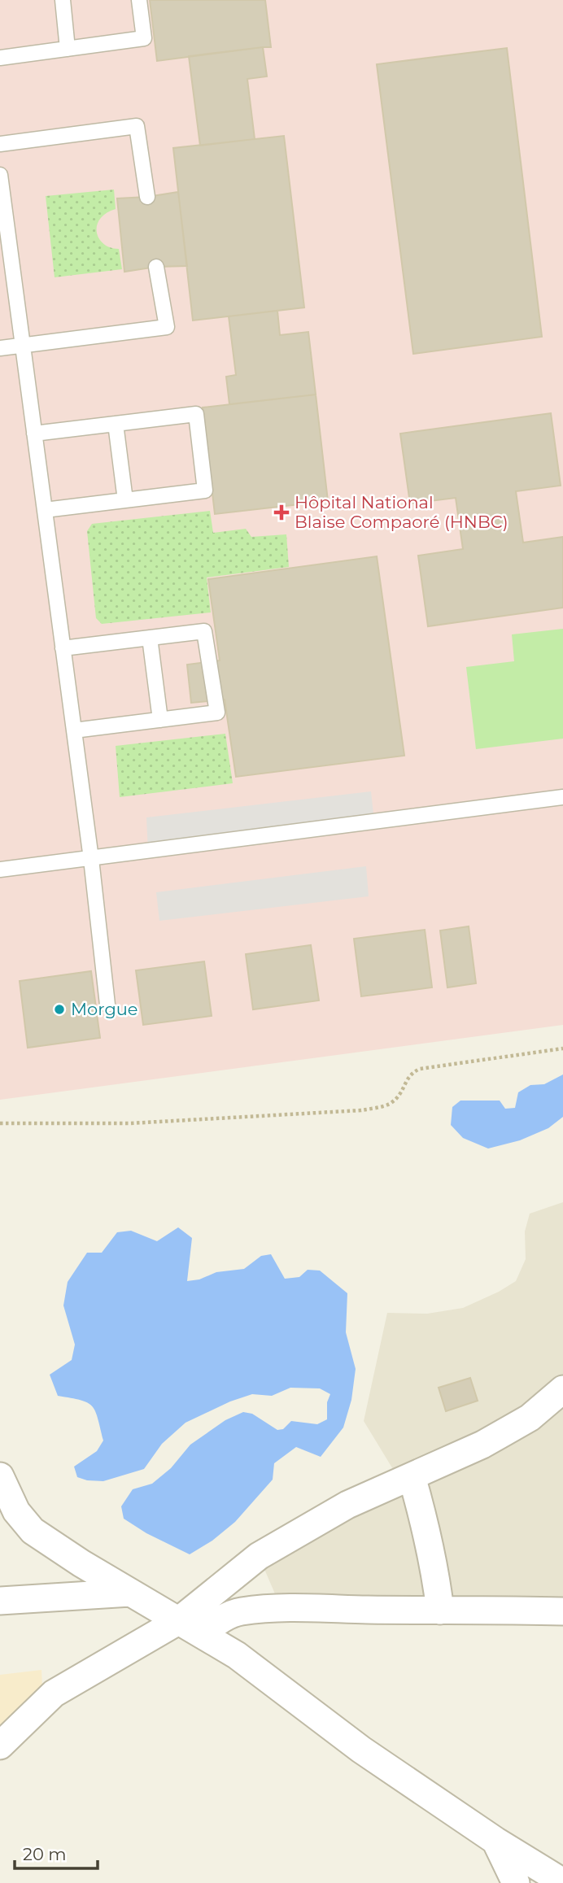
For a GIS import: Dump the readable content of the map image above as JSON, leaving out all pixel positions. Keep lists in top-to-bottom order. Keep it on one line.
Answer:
{"places":{"health":["Hôpital National Blaise Compaoré (HNBC)"],"other":["Morgue"]},"scale_bar":"20 m"}
